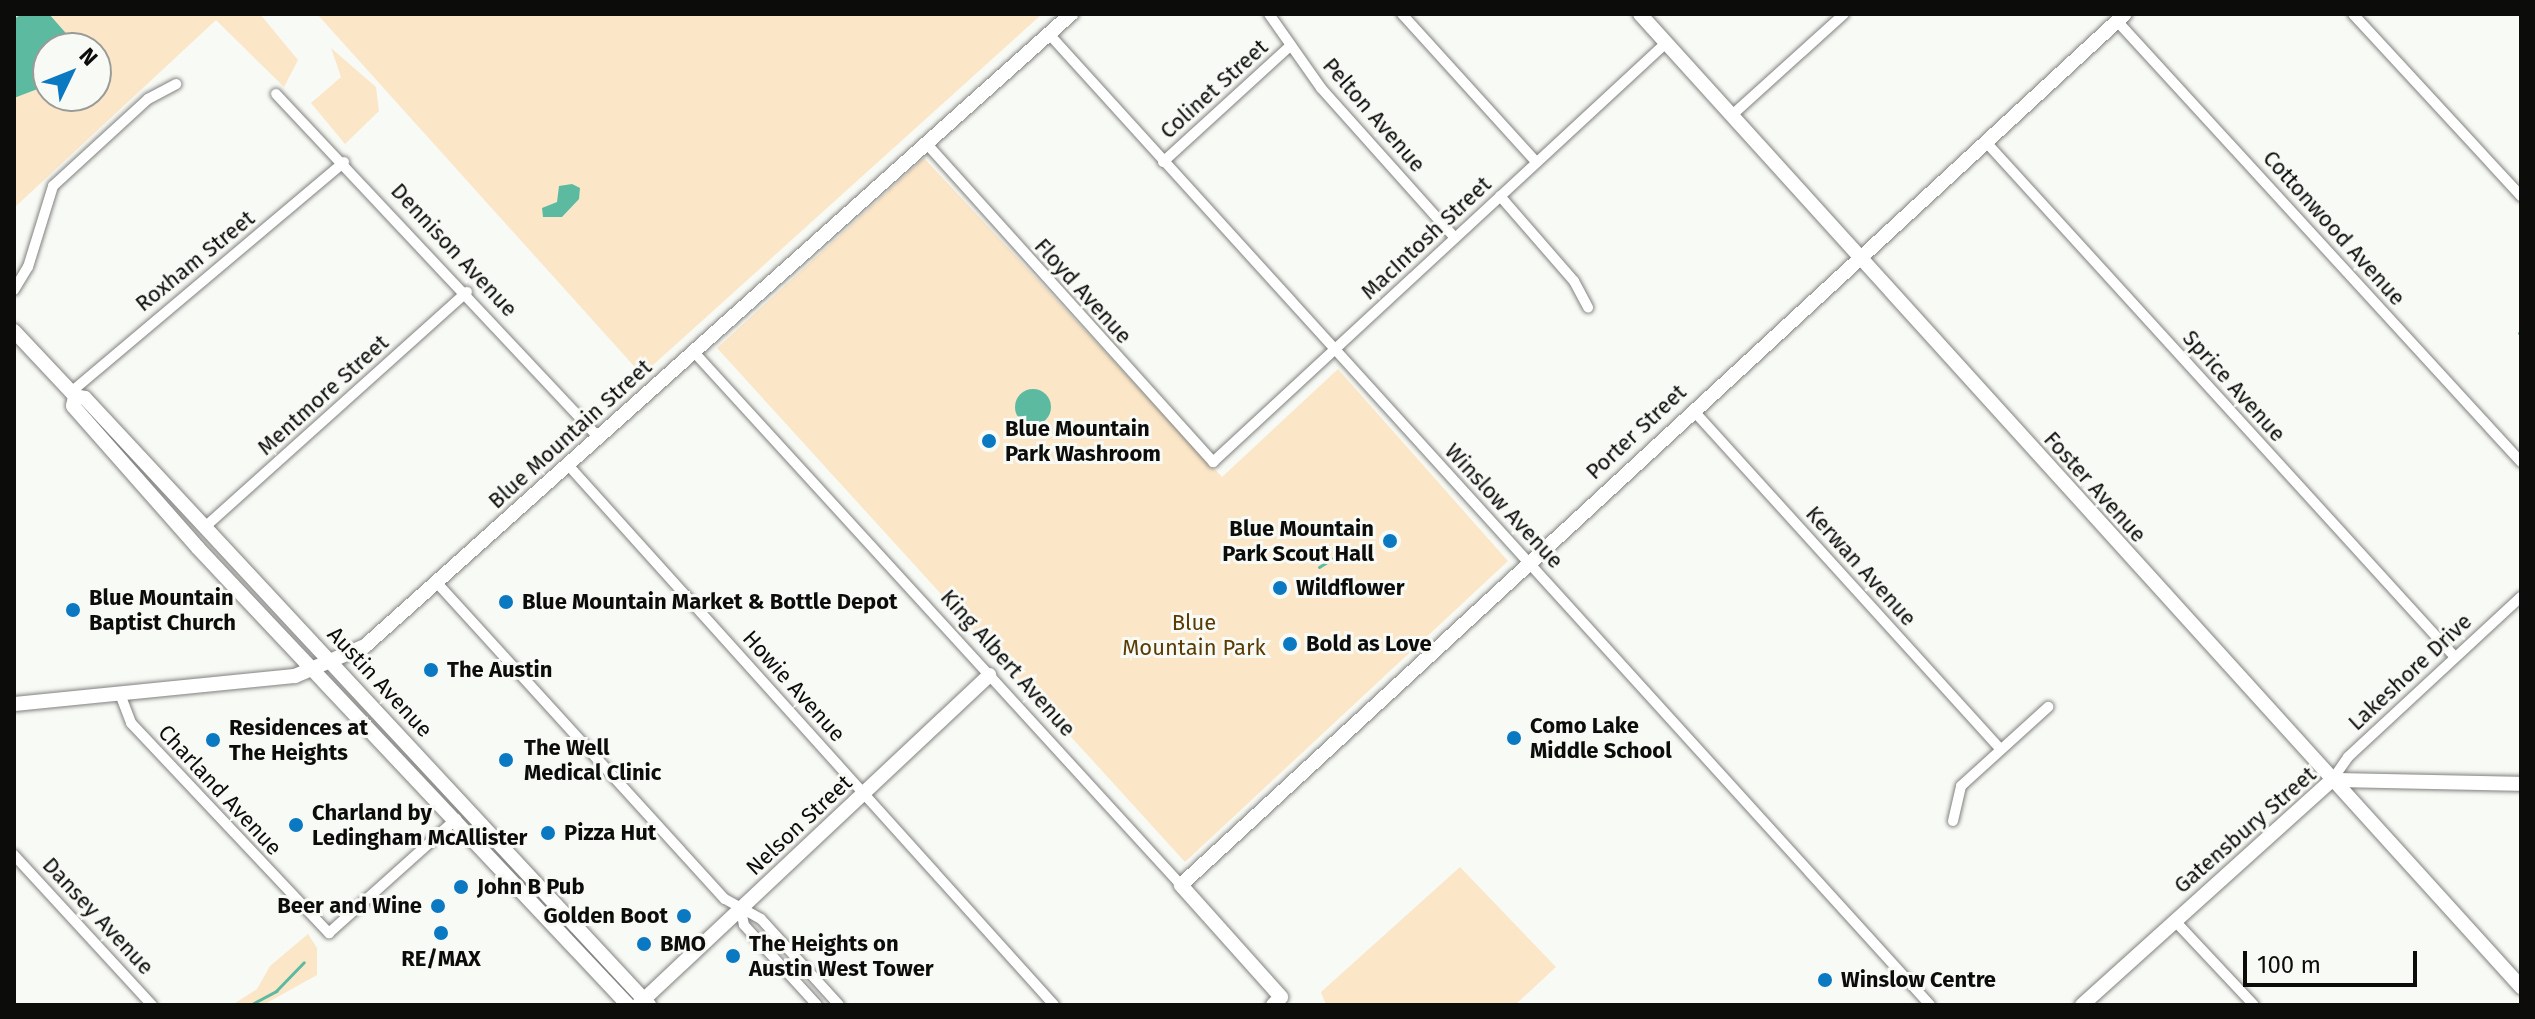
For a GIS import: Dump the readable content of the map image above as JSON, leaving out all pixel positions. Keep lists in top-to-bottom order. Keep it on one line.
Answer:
{"streets":{"street":["Colinet Street","Pelton Avenue","Cottonwood Avenue","MacIntosh Street","Dennison Avenue","Roxham Street","Floyd Avenue","Sprice Avenue","Mentmore Street","Porter Street","Blue Mountain Street","Foster Avenue","Winslow Avenue","Kerwan Avenue","King Albert Avenue","Lakeshore Drive","Austin Avenue","Howie Avenue","Charland Avenue","Nelson Street","Gatensbury Street","Dansey Avenue"]},"crossings":[["Colinet Street","Pelton Avenue"],["Colinet Street","Winslow Avenue"],["Pelton Avenue","MacIntosh Street"],["Cottonwood Avenue","Porter Street"],["MacIntosh Street","Floyd Avenue"],["MacIntosh Street","Foster Avenue"],["MacIntosh Street","Winslow Avenue"],["Dennison Avenue","Roxham Street"],["Dennison Avenue","Mentmore Street"],["Dennison Avenue","Blue Mountain Street"],["Roxham Street","Austin Avenue"],["Floyd Avenue","Blue Mountain Street"],["Sprice Avenue","Porter Street"],["Sprice Avenue","Lakeshore Drive"],["Mentmore Street","Austin Avenue"],["Porter Street","Foster Avenue"],["Porter Street","Winslow Avenue"],["Porter Street","Kerwan Avenue"],["Porter Street","King Albert Avenue"],["Blue Mountain Street","Winslow Avenue"],["Blue Mountain Street","King Albert Avenue"],["Blue Mountain Street","Austin Avenue"],["Blue Mountain Street","Howie Avenue"],["Blue Mountain Street","Charland Avenue"],["Foster Avenue","Lakeshore Drive"],["Foster Avenue","Gatensbury Street"],["King Albert Avenue","Nelson Street"],["Lakeshore Drive","Gatensbury Street"],["Austin Avenue","Charland Avenue"],["Austin Avenue","Nelson Street"],["Howie Avenue","Nelson Street"]],"parks":["Blue Mountain Park"],"places":["Blue Mountain Park Washroom","Blue Mountain Park Scout Hall","Wildflower","Blue Mountain Market & Bottle Depot","Blue Mountain Baptist Church","Bold as Love","The Austin","Como Lake Middle School","Residences at The Heights","The Well Medical Clinic","Charland by Ledingham McAllister","Pizza Hut","John B Pub","Beer and Wine","Golden Boot","RE/MAX","BMO","The Heights on Austin West Tower","Winslow Centre"],"scale_bar":"100 m","north":"top right"}
